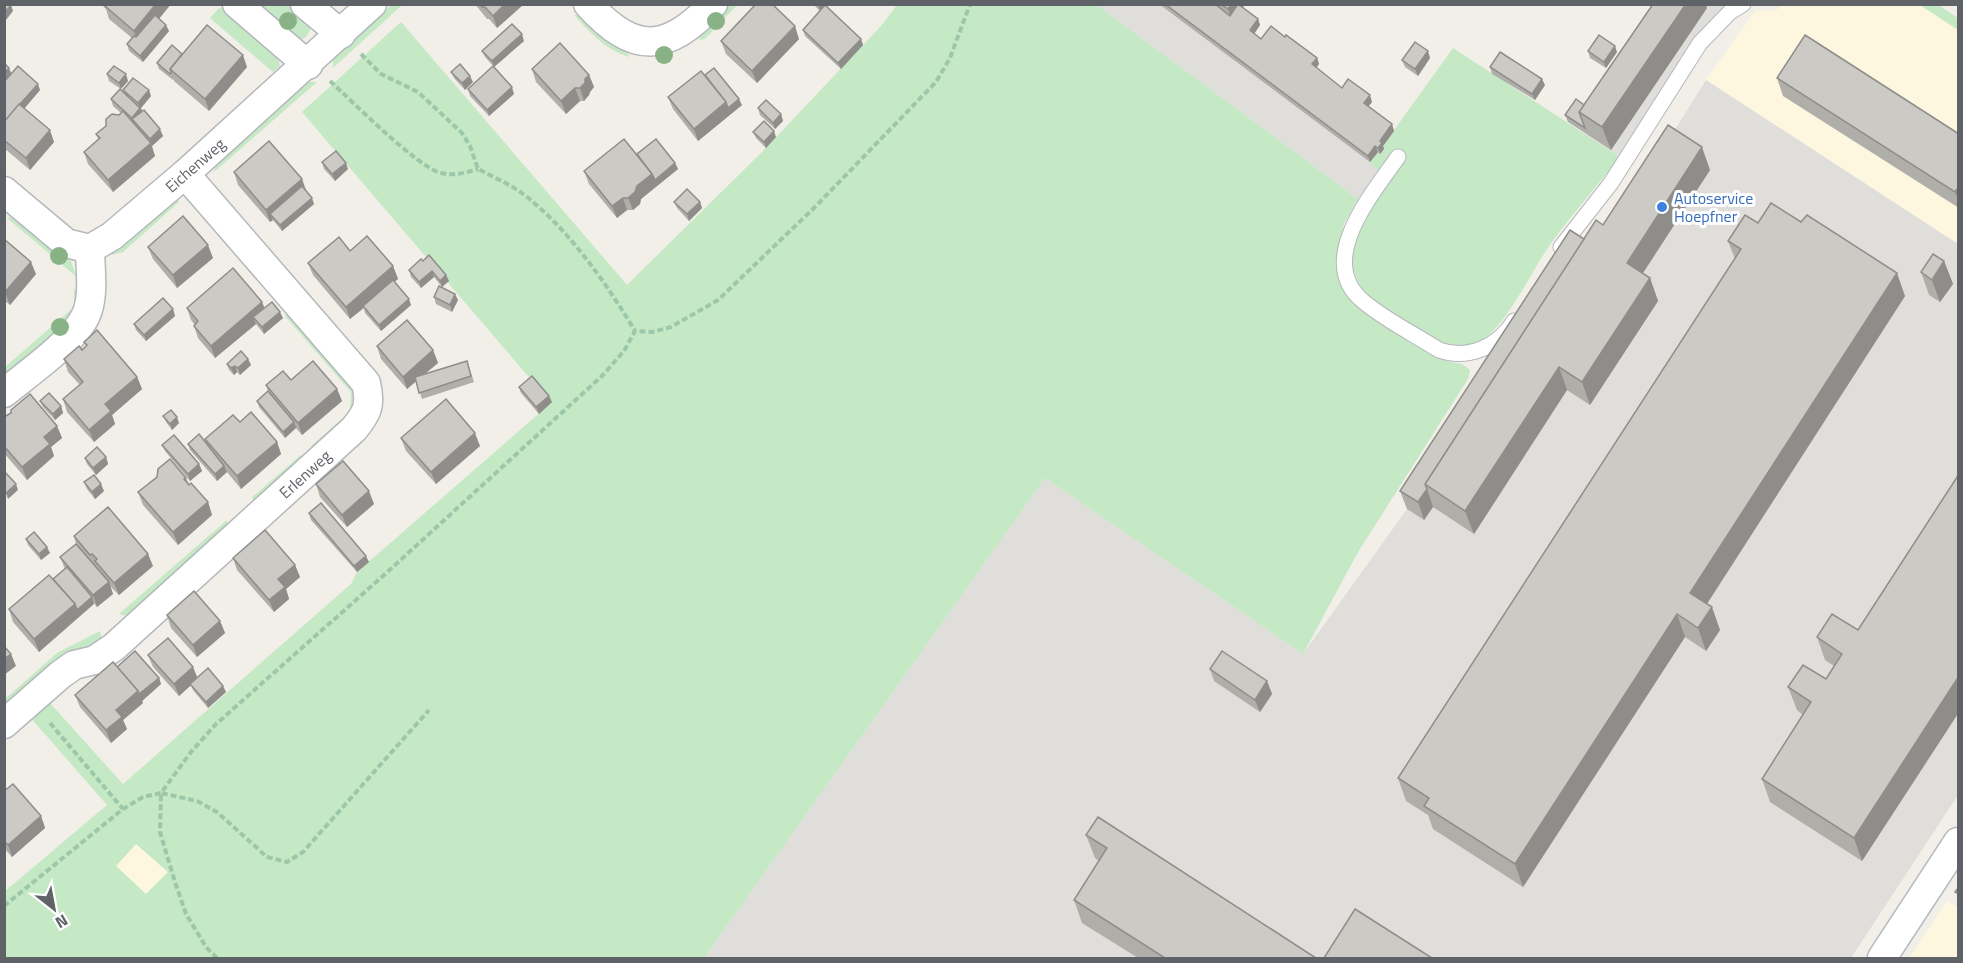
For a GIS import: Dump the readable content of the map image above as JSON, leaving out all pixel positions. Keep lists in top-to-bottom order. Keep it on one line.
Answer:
{"streets":{"street":["Eichenweg","Erlenweg"]},"crossings":[["Eichenweg","Erlenweg"]],"places":["Autoservice Hoepfner"],"north":"bottom right"}
